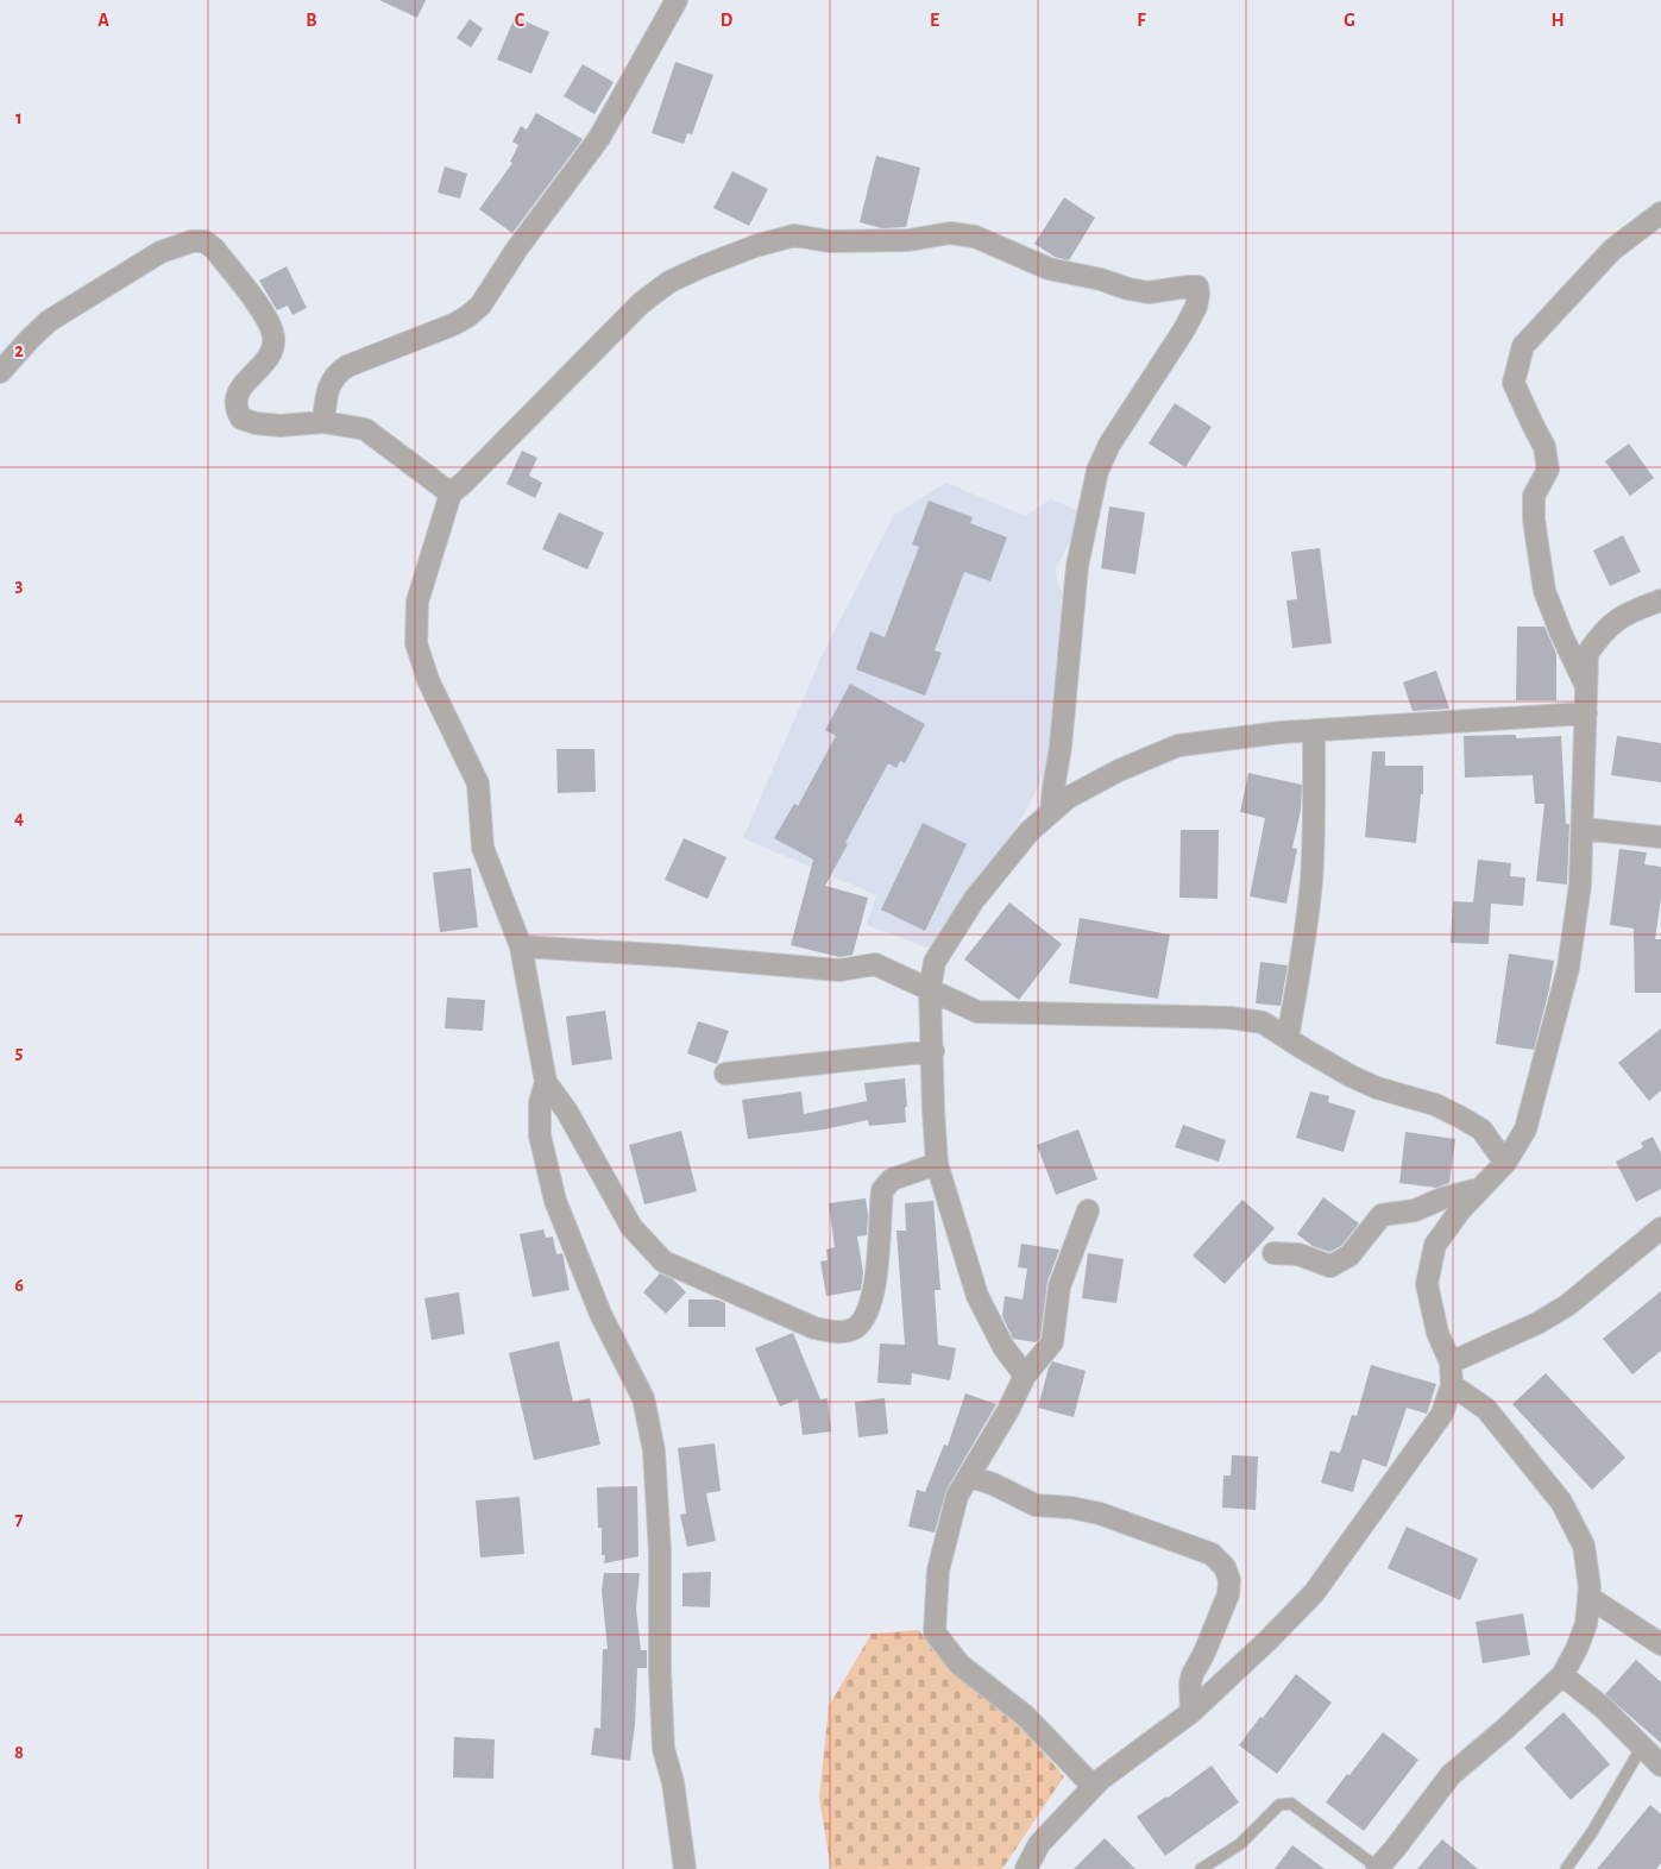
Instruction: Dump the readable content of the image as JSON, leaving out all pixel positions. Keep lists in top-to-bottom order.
{
  "grid": {
    "columns": [
      "A",
      "B",
      "C",
      "D",
      "E",
      "F",
      "G",
      "H"
    ],
    "rows": [
      "1",
      "2",
      "3",
      "4",
      "5",
      "6",
      "7",
      "8"
    ]
  }
}
